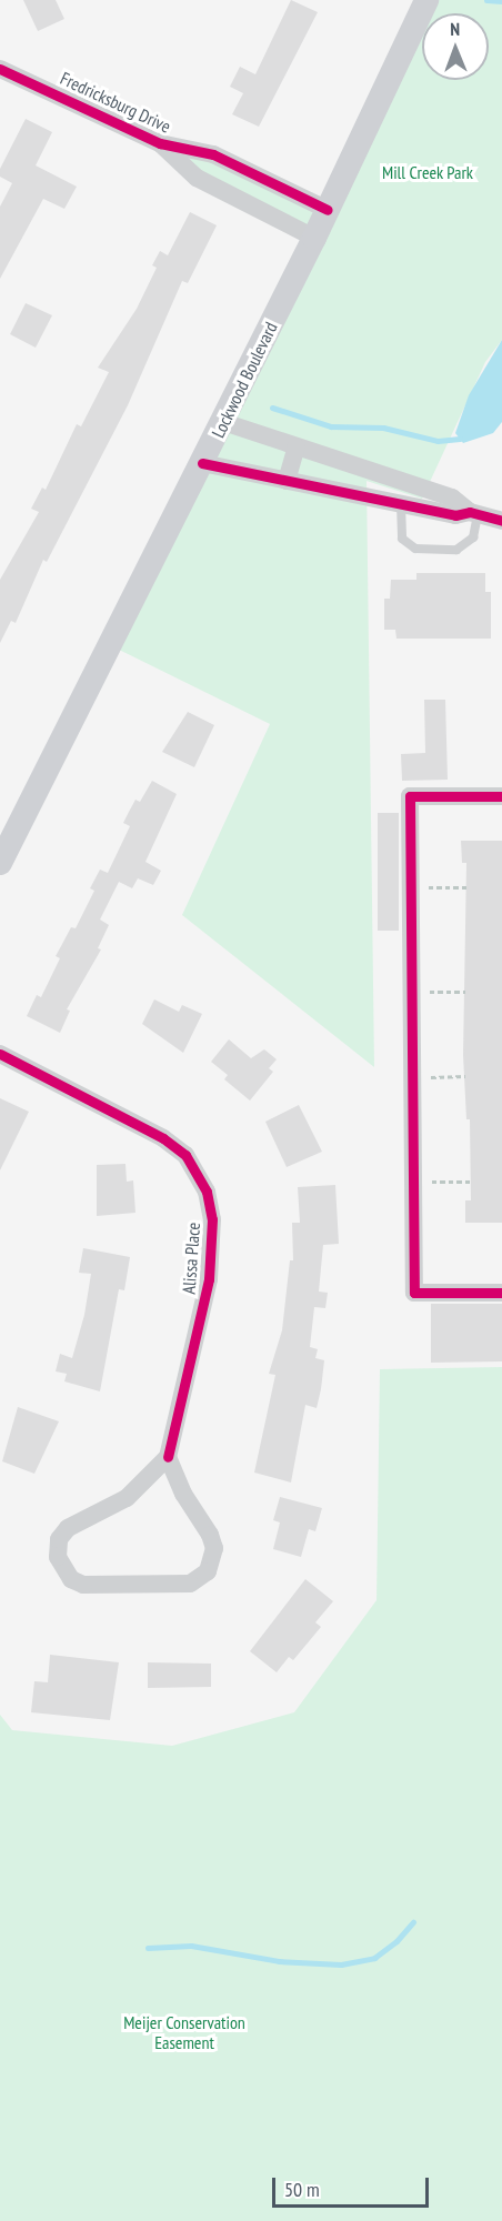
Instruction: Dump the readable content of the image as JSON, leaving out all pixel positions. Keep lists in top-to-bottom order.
{
  "streets": {
    "main road": ["Lockwood Boulevard"],
    "street": ["Fredricksburg Drive", "Alissa Place"]
  },
  "crossings": [
    ["Fredricksburg Drive", "Lockwood Boulevard"]
  ],
  "parks": ["Mill Creek Park", "Meijer Conservation Easement"],
  "scale_bar": "50 m",
  "north": "top"
}
